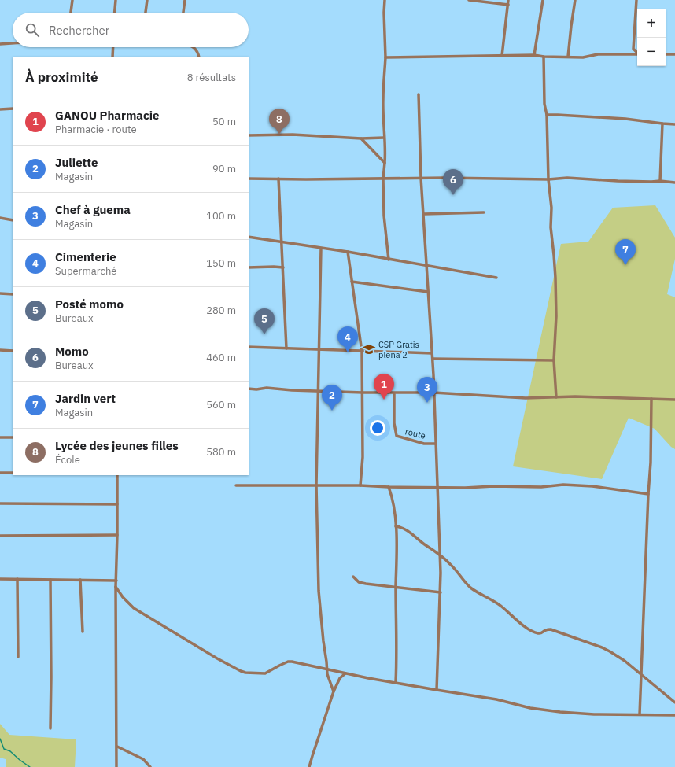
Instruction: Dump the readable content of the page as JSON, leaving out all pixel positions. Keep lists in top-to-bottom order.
{
  "streets": {
    "street": ["route"]
  },
  "places": {
    "school or university": ["CSP Gratis plena 2"]
  },
  "page": {
    "map_buttons": ["+", "−"],
    "search": "Rechercher",
    "heading": ["À proximité", "8 résultats"],
    "list": [
      {
        "mark": "1",
        "name": "GANOU Pharmacie",
        "note": "Pharmacie · route",
        "value": "50 m"
      },
      {
        "mark": "2",
        "name": "Juliette",
        "note": "Magasin",
        "value": "90 m"
      },
      {
        "mark": "3",
        "name": "Chef à guema",
        "note": "Magasin",
        "value": "100 m"
      },
      {
        "mark": "4",
        "name": "Cimenterie",
        "note": "Supermarché",
        "value": "150 m"
      },
      {
        "mark": "5",
        "name": "Posté momo",
        "note": "Bureaux",
        "value": "280 m"
      },
      {
        "mark": "6",
        "name": "Momo",
        "note": "Bureaux",
        "value": "460 m"
      },
      {
        "mark": "7",
        "name": "Jardin vert",
        "note": "Magasin",
        "value": "560 m"
      },
      {
        "mark": "8",
        "name": "Lycée des jeunes filles",
        "note": "École",
        "value": "580 m"
      }
    ],
    "pins": [
      "8",
      "6",
      "7",
      "5",
      "4",
      "1",
      "3",
      "2"
    ]
  }
}
